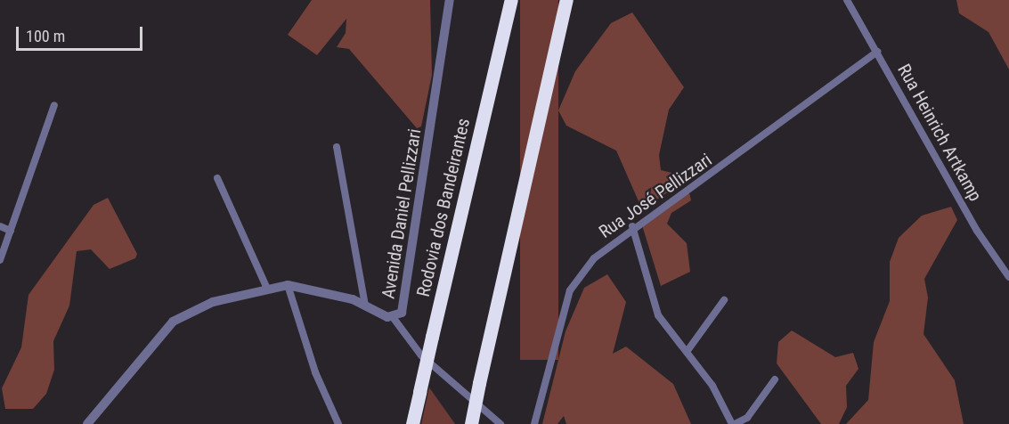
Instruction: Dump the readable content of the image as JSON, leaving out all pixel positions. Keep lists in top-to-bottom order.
{
  "streets": {
    "highway": ["Rodovia dos Bandeirantes"],
    "street": ["Rua Heinrich Artkamp", "Rua José Pellizzari", "Avenida Daniel Pellizzari"]
  },
  "crossings": [
    ["Rua Heinrich Artkamp", "Rua José Pellizzari"]
  ],
  "scale_bar": "100 m"
}
